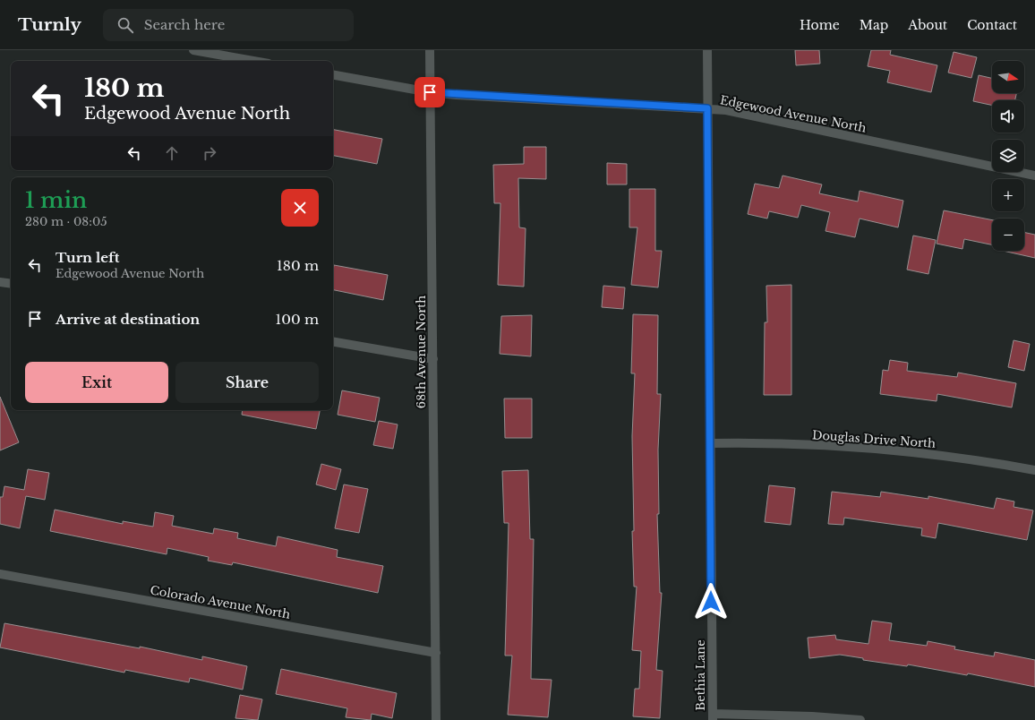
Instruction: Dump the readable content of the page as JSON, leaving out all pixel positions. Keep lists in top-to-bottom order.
{
  "streets": {
    "street": [
      "Edgewood Avenue North",
      "68th Avenue North",
      "Douglas Drive North",
      "Colorado Avenue North",
      "Bethia Lane"
    ]
  },
  "crossings": [
    ["Edgewood Avenue North", "68th Avenue North"],
    ["Edgewood Avenue North", "Bethia Lane"],
    ["68th Avenue North", "Colorado Avenue North"],
    ["Douglas Drive North", "Bethia Lane"]
  ],
  "north": "right",
  "page": {
    "header": "Turnly",
    "search": "Search here",
    "nav": [
      "Home",
      "Map",
      "About",
      "Contact"
    ],
    "map_buttons": ["+", "−"],
    "turn": ["180 m", "Edgewood Avenue North"],
    "heading": ["1 min", "280 m · 08:05"],
    "list": [
      {
        "name": "Turn left",
        "note": "Edgewood Avenue North",
        "value": "180 m"
      },
      {
        "name": "Arrive at destination",
        "value": "100 m"
      }
    ],
    "buttons": ["Exit", "Share"]
  }
}
